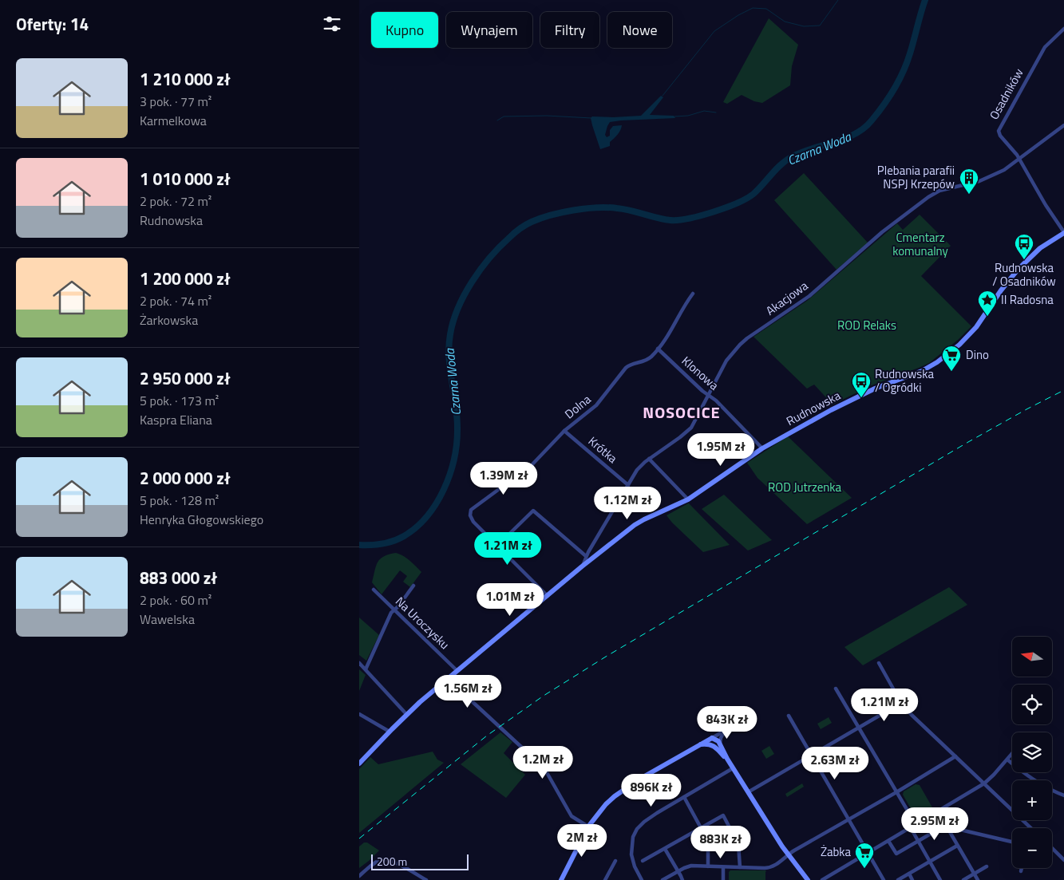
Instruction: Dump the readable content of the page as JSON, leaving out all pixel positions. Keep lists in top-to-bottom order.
{
  "streets": {
    "main road": ["Rudnowska"],
    "street": [
      "Osadników",
      "Akacjowa",
      "Klonowa",
      "Dolna",
      "Krótka",
      "Na Uroczysku"
    ]
  },
  "crossings": [
    ["Osadników", "Akacjowa"],
    ["Osadników", "Rudnowska"],
    ["Akacjowa", "Klonowa"],
    ["Akacjowa", "Rudnowska"],
    ["Akacjowa", "Krótka"],
    ["Klonowa", "Dolna"],
    ["Klonowa", "Rudnowska"],
    ["Dolna", "Krótka"],
    ["Rudnowska", "Na Uroczysku"]
  ],
  "districts": ["NOSOCICE"],
  "water": ["Czarna Woda"],
  "parks": ["Cmentarz komunalny", "ROD Relaks", "ROD Jutrzenka"],
  "places": {
    "building": ["Plebania parafii NSPJ Krzepów"],
    "bus stop": ["Rudnowska / Osadników", "Rudnowska / Ogródki"],
    "place": ["II Radosna"],
    "supermarket": ["Dino", "Żabka"]
  },
  "scale_bar": "200 m",
  "north": "left",
  "page": {
    "heading": "Oferty: 14",
    "chip": [
      "Kupno",
      "Wynajem",
      "Filtry",
      "Nowe"
    ],
    "list": [
      {
        "name": "1 210 000 zł",
        "note": "3 pok. · 77 m² · Karmelkowa"
      },
      {
        "name": "1 010 000 zł",
        "note": "2 pok. · 72 m² · Rudnowska"
      },
      {
        "name": "1 200 000 zł",
        "note": "2 pok. · 74 m² · Żarkowska"
      },
      {
        "name": "2 950 000 zł",
        "note": "5 pok. · 173 m² · Kaspra Eliana"
      },
      {
        "name": "2 000 000 zł",
        "note": "5 pok. · 128 m² · Henryka Głogowskiego"
      },
      {
        "name": "883 000 zł",
        "note": "2 pok. · 60 m² · Wawelska"
      }
    ],
    "price": [
      "1.95M zł",
      "1.39M zł",
      "1.12M zł",
      "1.21M zł",
      "1.01M zł",
      "1.56M zł",
      "1.21M zł",
      "843K zł",
      "1.2M zł",
      "2.63M zł",
      "896K zł",
      "2.95M zł",
      "2M zł",
      "883K zł"
    ],
    "map_buttons": ["+", "−"],
    "scale": "200 m"
  }
}
